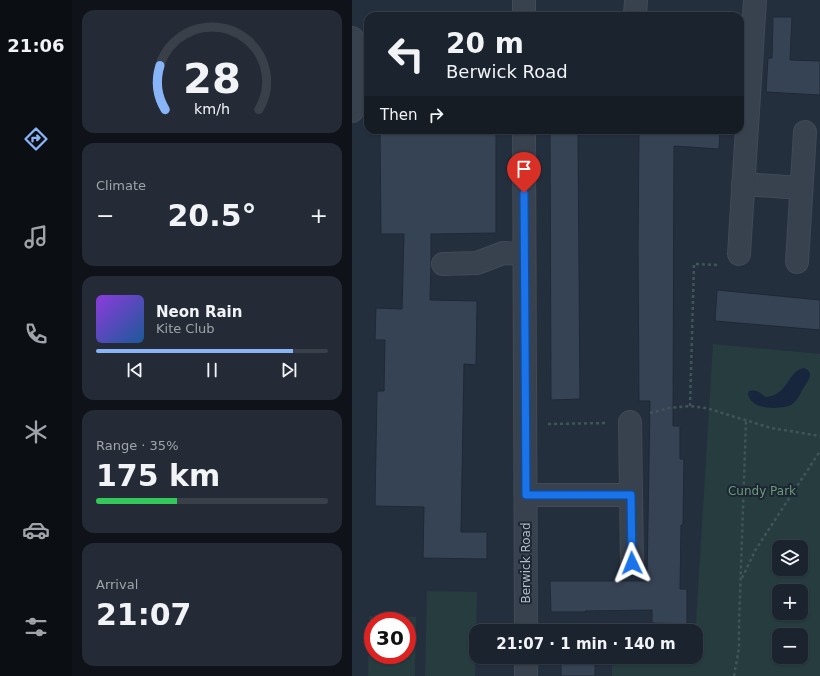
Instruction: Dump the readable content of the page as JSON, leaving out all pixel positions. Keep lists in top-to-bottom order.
{
  "streets": {
    "street": ["Berwick Road"]
  },
  "parks": ["Cundy Park"],
  "page": {
    "tabs": "21:06",
    "turn": ["20 m", "Berwick Road"],
    "then": "Then",
    "tile": [
      "Climate",
      ["Range · 35%", "175 km"],
      ["Arrival", "21:07"]
    ],
    "heat": ["−", "20.5°", "+"],
    "song": ["Neon Rain", "Kite Club"],
    "map_buttons": ["+", "−"],
    "limit": "30",
    "trip": "21:07 · 1 min · 140 m",
    "gauge": ["28", "km/h"]
  }
}
